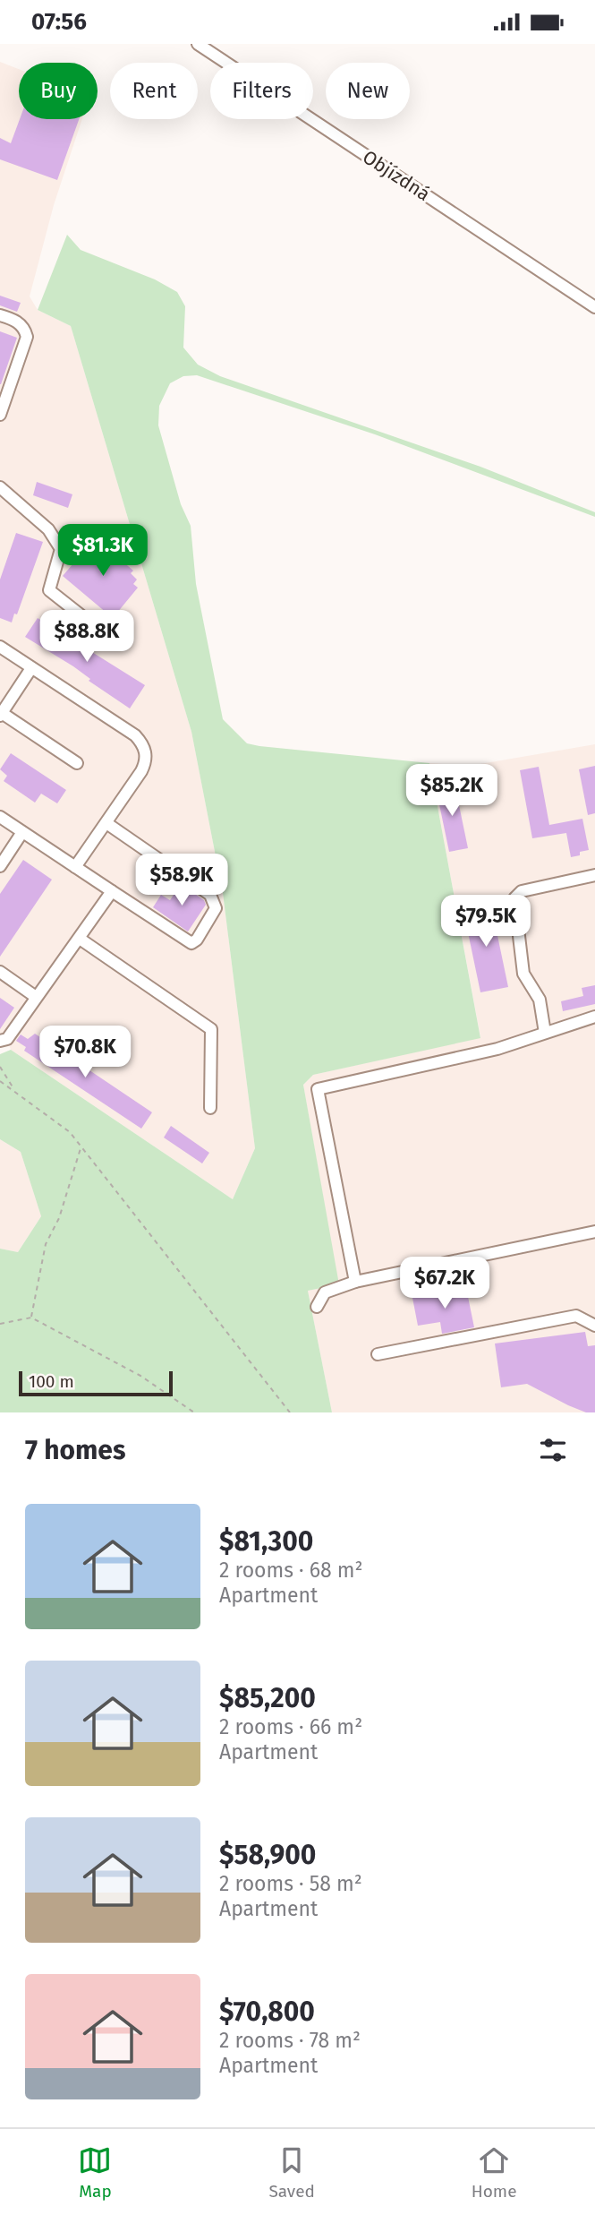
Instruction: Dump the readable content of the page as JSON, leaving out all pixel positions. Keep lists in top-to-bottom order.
{
  "streets": {
    "street": ["Objízdná"]
  },
  "scale_bar": "100 m",
  "page": {
    "status": "07:56",
    "chip": [
      "Buy",
      "Rent",
      "Filters",
      "New"
    ],
    "price": [
      "$81.3K",
      "$88.8K",
      "$85.2K",
      "$58.9K",
      "$79.5K",
      "$70.8K",
      "$67.2K"
    ],
    "scale": "100 m",
    "heading": "7 homes",
    "list": [
      {
        "name": "$81,300",
        "note": "2 rooms · 68 m² · Apartment"
      },
      {
        "name": "$85,200",
        "note": "2 rooms · 66 m² · Apartment"
      },
      {
        "name": "$58,900",
        "note": "2 rooms · 58 m² · Apartment"
      },
      {
        "name": "$70,800",
        "note": "2 rooms · 78 m² · Apartment"
      }
    ],
    "tabs": ["Map", "Saved", "Home"]
  }
}
